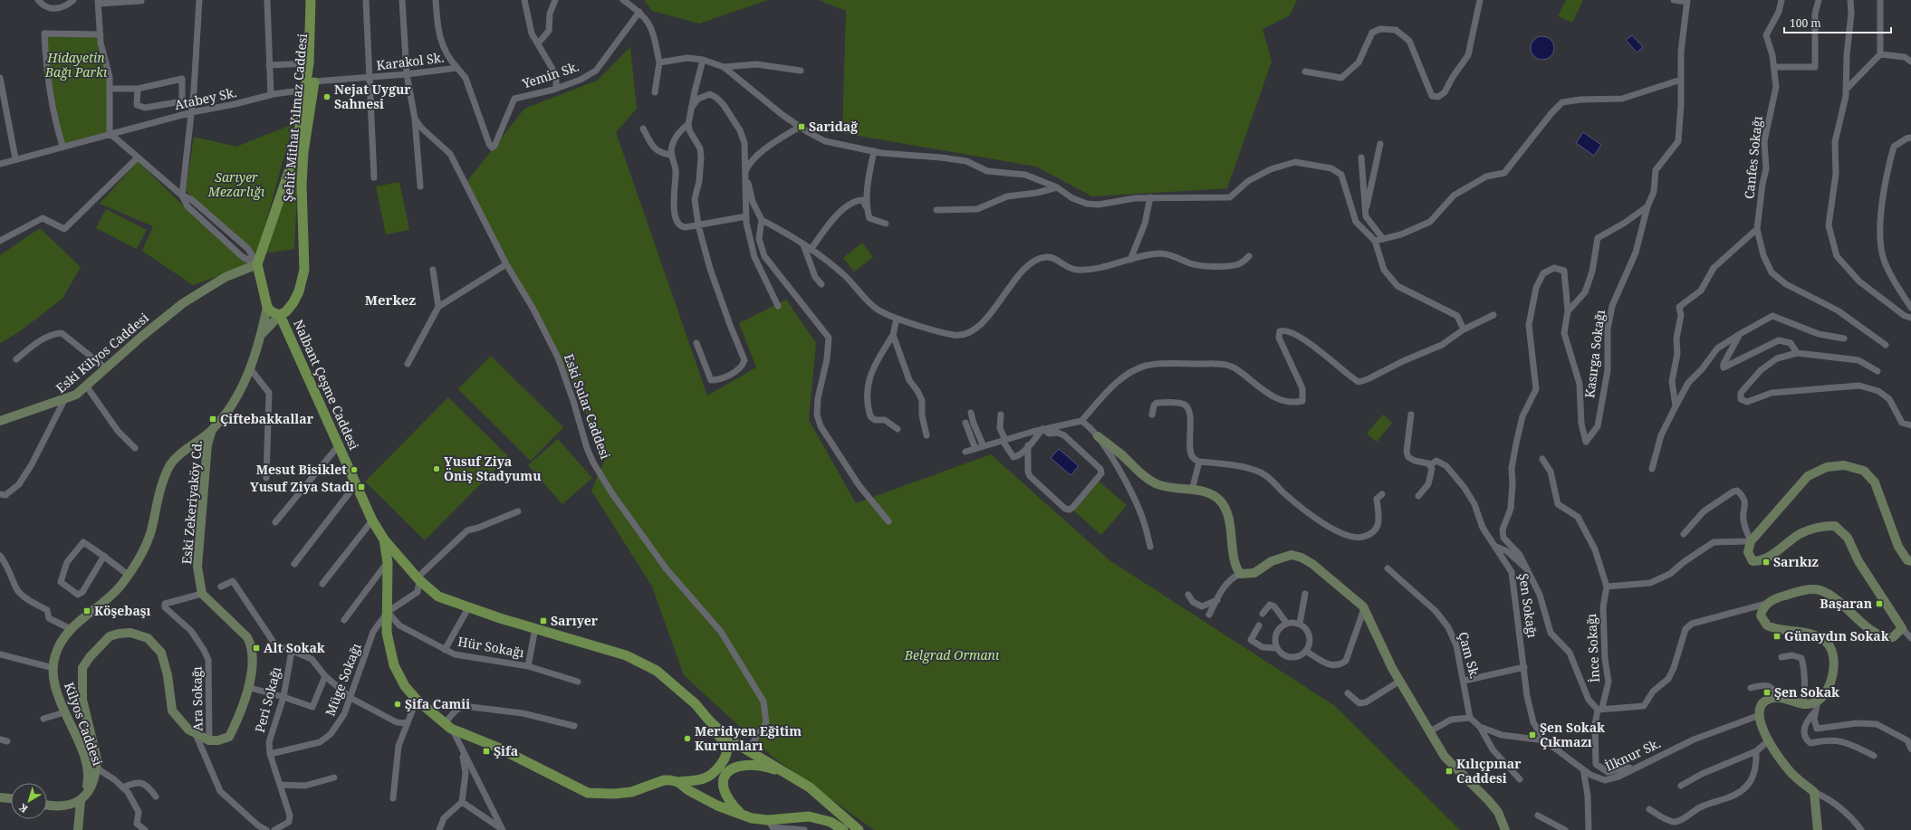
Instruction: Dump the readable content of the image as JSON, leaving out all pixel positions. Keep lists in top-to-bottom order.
{
  "streets": {
    "main road": ["Şehit Mithat Yılmaz Caddesi", "Nalbant Çeşme Caddesi"],
    "street": [
      "Karakol Sk.",
      "Yemin Sk.",
      "Atabey Sk.",
      "Canfes Sokağı",
      "Eski Kilyos Caddesi",
      "Kasırga Sokağı",
      "Eski Sular Caddesi",
      "Eski Zekeriyaköy Cd.",
      "Şen Sokağı",
      "Hür Sokağı",
      "İnce Sokağı",
      "Çam Sk.",
      "Müge Sokağı",
      "Ara Sokağı",
      "Peri Sokağı",
      "Kilyos Caddesi",
      "İlknur Sk."
    ]
  },
  "crossings": [
    ["Karakol Sk.", "Yemin Sk."],
    ["Karakol Sk.", "Şehit Mithat Yılmaz Caddesi"],
    ["Karakol Sk.", "Eski Sular Caddesi"],
    ["Atabey Sk.", "Şehit Mithat Yılmaz Caddesi"],
    ["Şehit Mithat Yılmaz Caddesi", "Eski Kilyos Caddesi"],
    ["Şehit Mithat Yılmaz Caddesi", "Nalbant Çeşme Caddesi"],
    ["Nalbant Çeşme Caddesi", "Hür Sokağı"],
    ["Nalbant Çeşme Caddesi", "Müge Sokağı"],
    ["Eski Zekeriyaköy Cd.", "Ara Sokağı"],
    ["Eski Zekeriyaköy Cd.", "Kilyos Caddesi"],
    ["Şen Sokağı", "İlknur Sk."],
    ["Hür Sokağı", "Müge Sokağı"],
    ["İnce Sokağı", "İlknur Sk."],
    ["Müge Sokağı", "Peri Sokağı"]
  ],
  "districts": ["Merkez"],
  "parks": ["Hidayetin Bağı Parkı", "Sarıyer Mezarlığı", "Belgrad Ormanı"],
  "places": {
    "other": [
      "Nejat Uygur Sahnesi",
      "Yusuf Ziya Öniş Stadyumu",
      "Mesut Bisiklet",
      "Şifa Camii",
      "Meridyen Eğitim Kurumları"
    ],
    "transit": [
      "Saridağ",
      "Çiftebakkallar",
      "Yusuf Ziya Stadı",
      "Sarıkız",
      "Başaran",
      "Köşebaşı",
      "Sarıyer",
      "Günaydın Sokak",
      "Alt Sokak",
      "Şen Sokak",
      "Şen Sokak Çıkmazı",
      "Şifa",
      "Kılıçpınar Caddesi"
    ]
  },
  "scale_bar": "100 m",
  "north": "bottom left"
}
